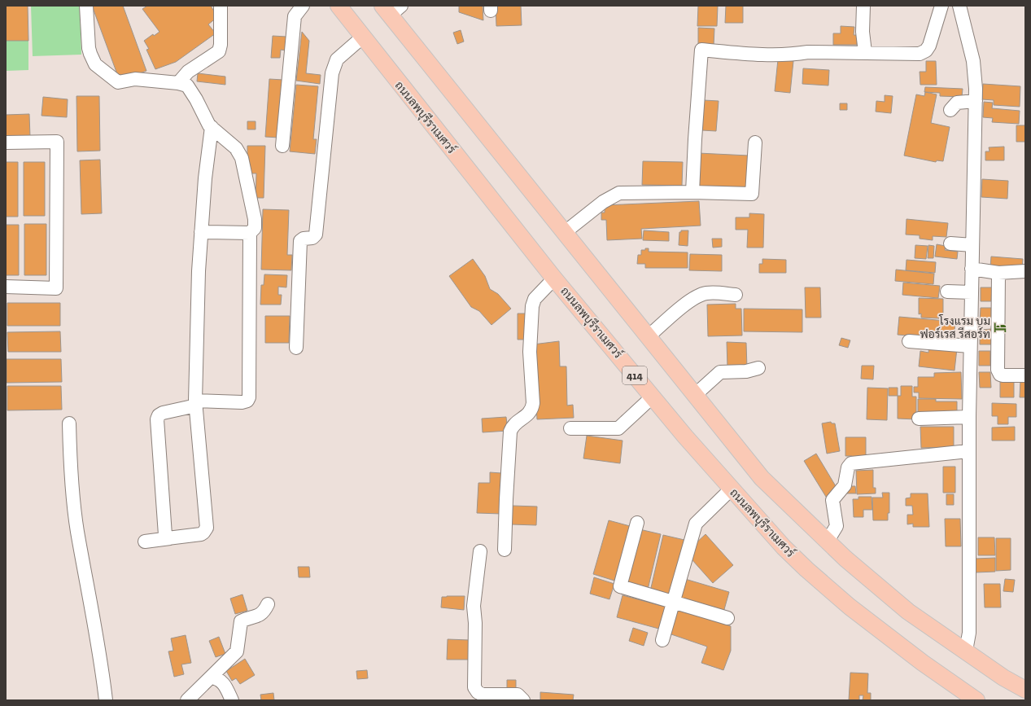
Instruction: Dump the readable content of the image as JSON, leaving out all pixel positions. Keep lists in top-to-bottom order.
{
  "streets": {
    "main road": ["ถนนลพบุรีราเมศวร์", "414"]
  },
  "places": {
    "hotel": ["โรงแรม บูม ฟอร์เรส รีสอร์ท"]
  }
}
